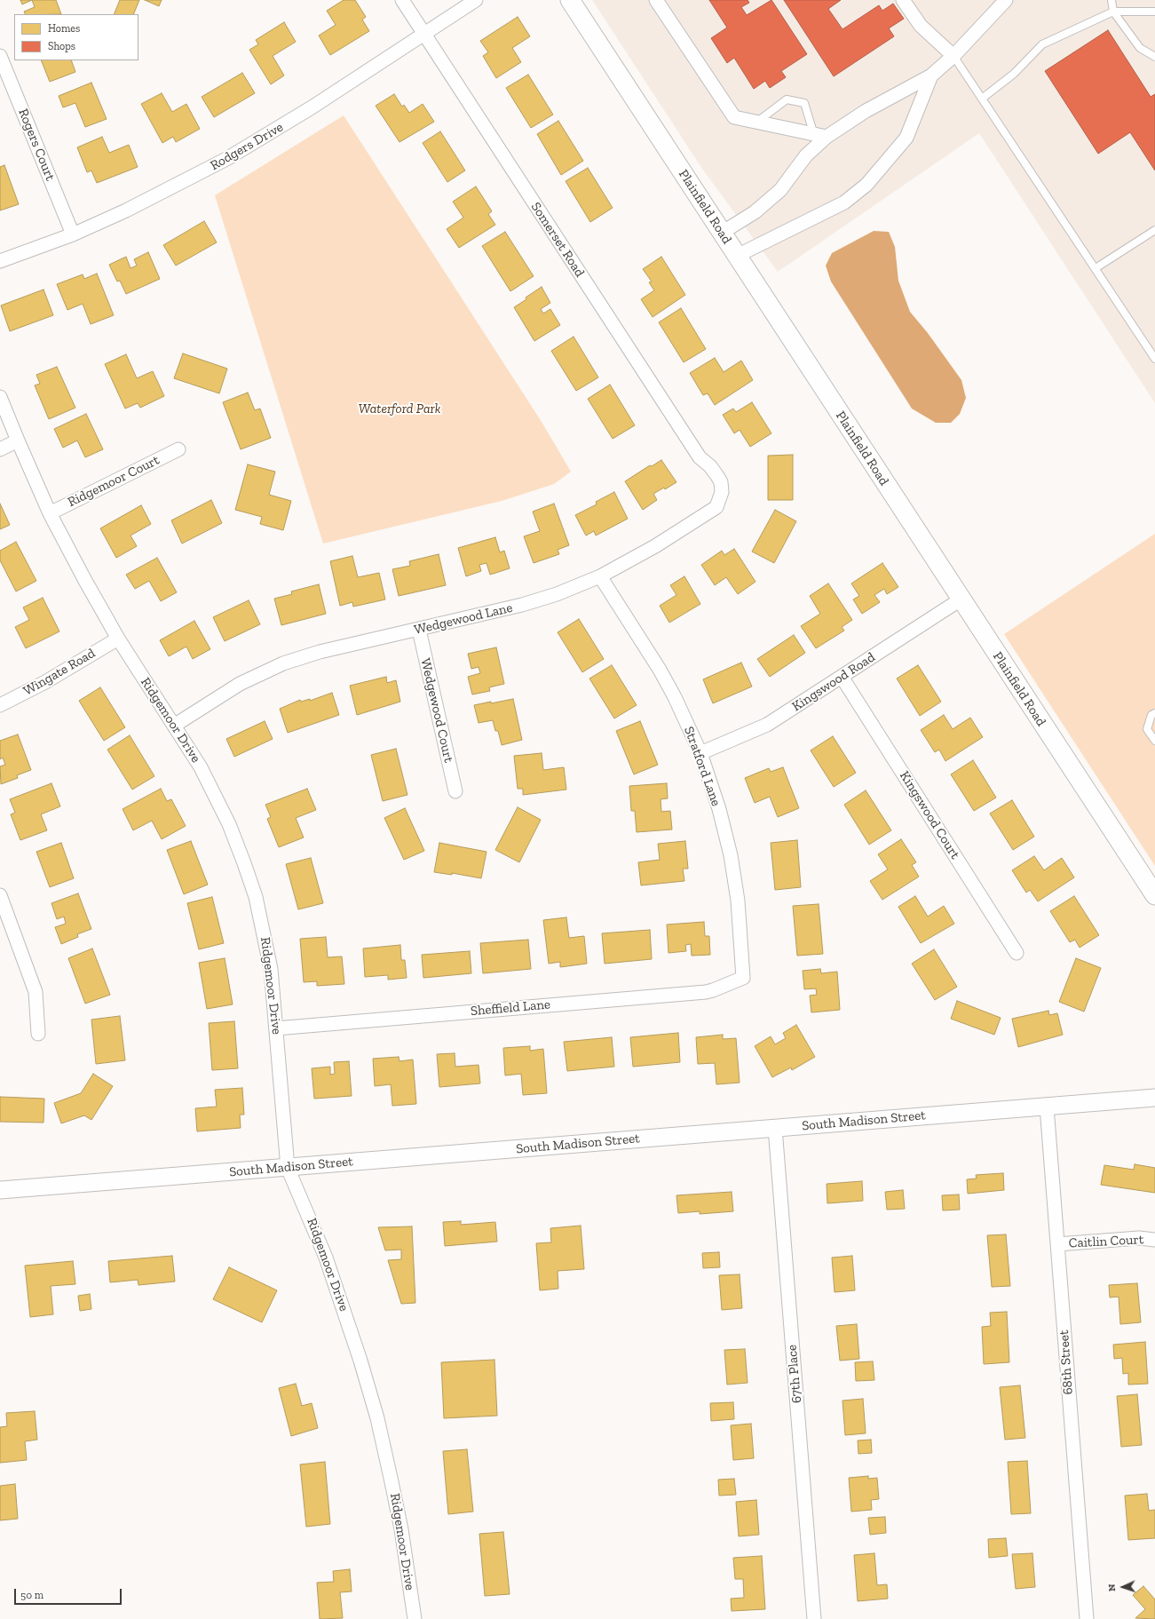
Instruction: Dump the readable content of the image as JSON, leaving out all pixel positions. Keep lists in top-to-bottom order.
{
  "streets": {
    "main road": ["Plainfield Road"],
    "street": [
      "Rogers Court",
      "Rodgers Drive",
      "Somerset Road",
      "Ridgemoor Court",
      "Wedgewood Lane",
      "Wingate Road",
      "Kingswood Road",
      "Wedgewood Court",
      "Ridgemoor Drive",
      "Stratford Lane",
      "Kingswood Court",
      "Sheffield Lane",
      "South Madison Street",
      "Caitlin Court",
      "68th Street",
      "67th Place"
    ]
  },
  "crossings": [
    ["Rogers Court", "Rodgers Drive"],
    ["Rodgers Drive", "Somerset Road"],
    ["Plainfield Road", "Kingswood Road"],
    ["Somerset Road", "Wedgewood Lane"],
    ["Ridgemoor Court", "Ridgemoor Drive"],
    ["Wedgewood Lane", "Wedgewood Court"],
    ["Wedgewood Lane", "Ridgemoor Drive"],
    ["Wedgewood Lane", "Stratford Lane"],
    ["Wingate Road", "Ridgemoor Drive"],
    ["Kingswood Road", "Stratford Lane"],
    ["Kingswood Road", "Kingswood Court"],
    ["Ridgemoor Drive", "Sheffield Lane"],
    ["Ridgemoor Drive", "South Madison Street"],
    ["Stratford Lane", "Sheffield Lane"],
    ["South Madison Street", "68th Street"],
    ["South Madison Street", "67th Place"],
    ["Caitlin Court", "68th Street"]
  ],
  "parks": ["Waterford Park"],
  "legend": ["Homes", "Shops"],
  "scale_bar": "50 m",
  "north": "left"
}
